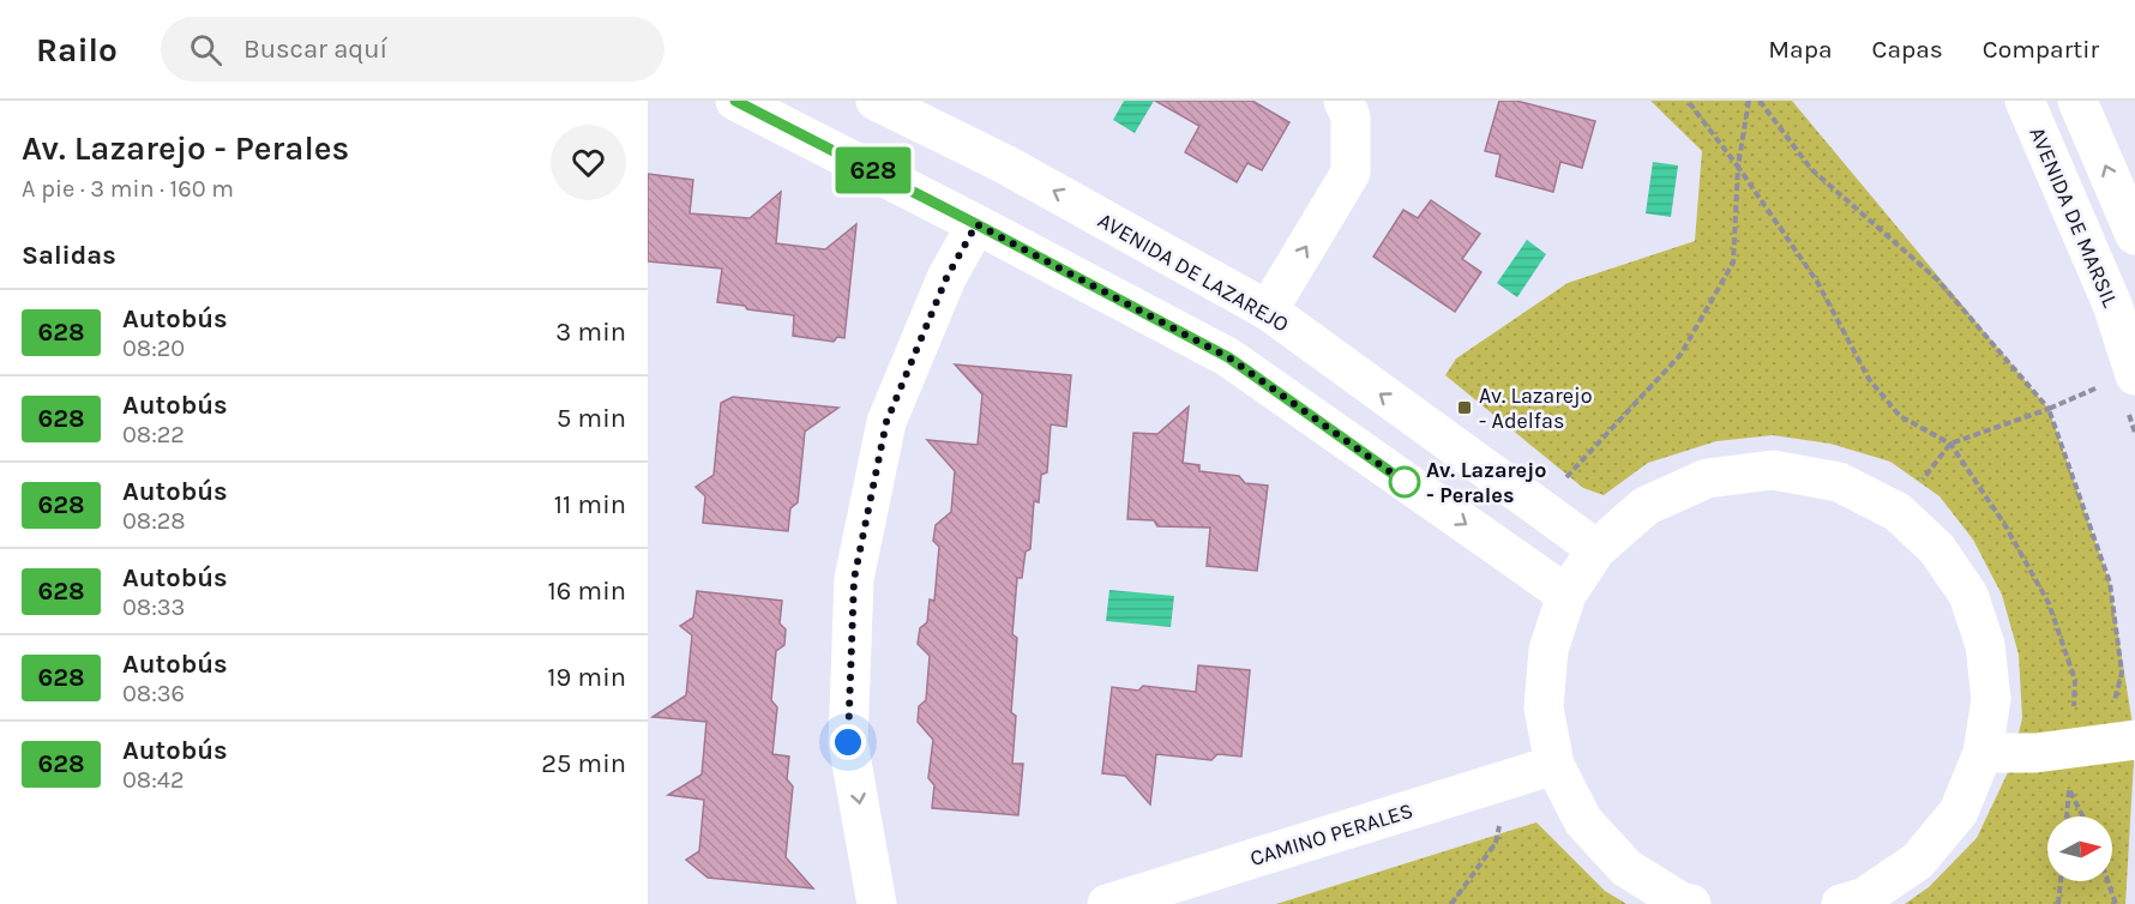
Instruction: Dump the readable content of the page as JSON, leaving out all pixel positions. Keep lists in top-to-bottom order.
{
  "streets": {
    "street": ["AVENIDA DE MARSIL", "AVENIDA DE LAZAREJO", "CAMINO PERALES"]
  },
  "places": {
    "transit": ["Av. Lazarejo - Adelfas"],
    "other": ["Av. Lazarejo - Perales"]
  },
  "lines": ["bus line 628"],
  "north": "right",
  "page": {
    "header": "Railo",
    "search": "Buscar aquí",
    "nav": ["Mapa", "Capas", "Compartir"],
    "heading": [
      ["Av. Lazarejo - Perales", "A pie · 3 min · 160 m"],
      "Salidas"
    ],
    "on_map": "628",
    "list": [
      {
        "mark": "628",
        "name": "Autobús",
        "note": "08:20",
        "value": "3 min"
      },
      {
        "mark": "628",
        "name": "Autobús",
        "note": "08:22",
        "value": "5 min"
      },
      {
        "mark": "628",
        "name": "Autobús",
        "note": "08:28",
        "value": "11 min"
      },
      {
        "mark": "628",
        "name": "Autobús",
        "note": "08:33",
        "value": "16 min"
      },
      {
        "mark": "628",
        "name": "Autobús",
        "note": "08:36",
        "value": "19 min"
      },
      {
        "mark": "628",
        "name": "Autobús",
        "note": "08:42",
        "value": "25 min"
      }
    ]
  }
}
